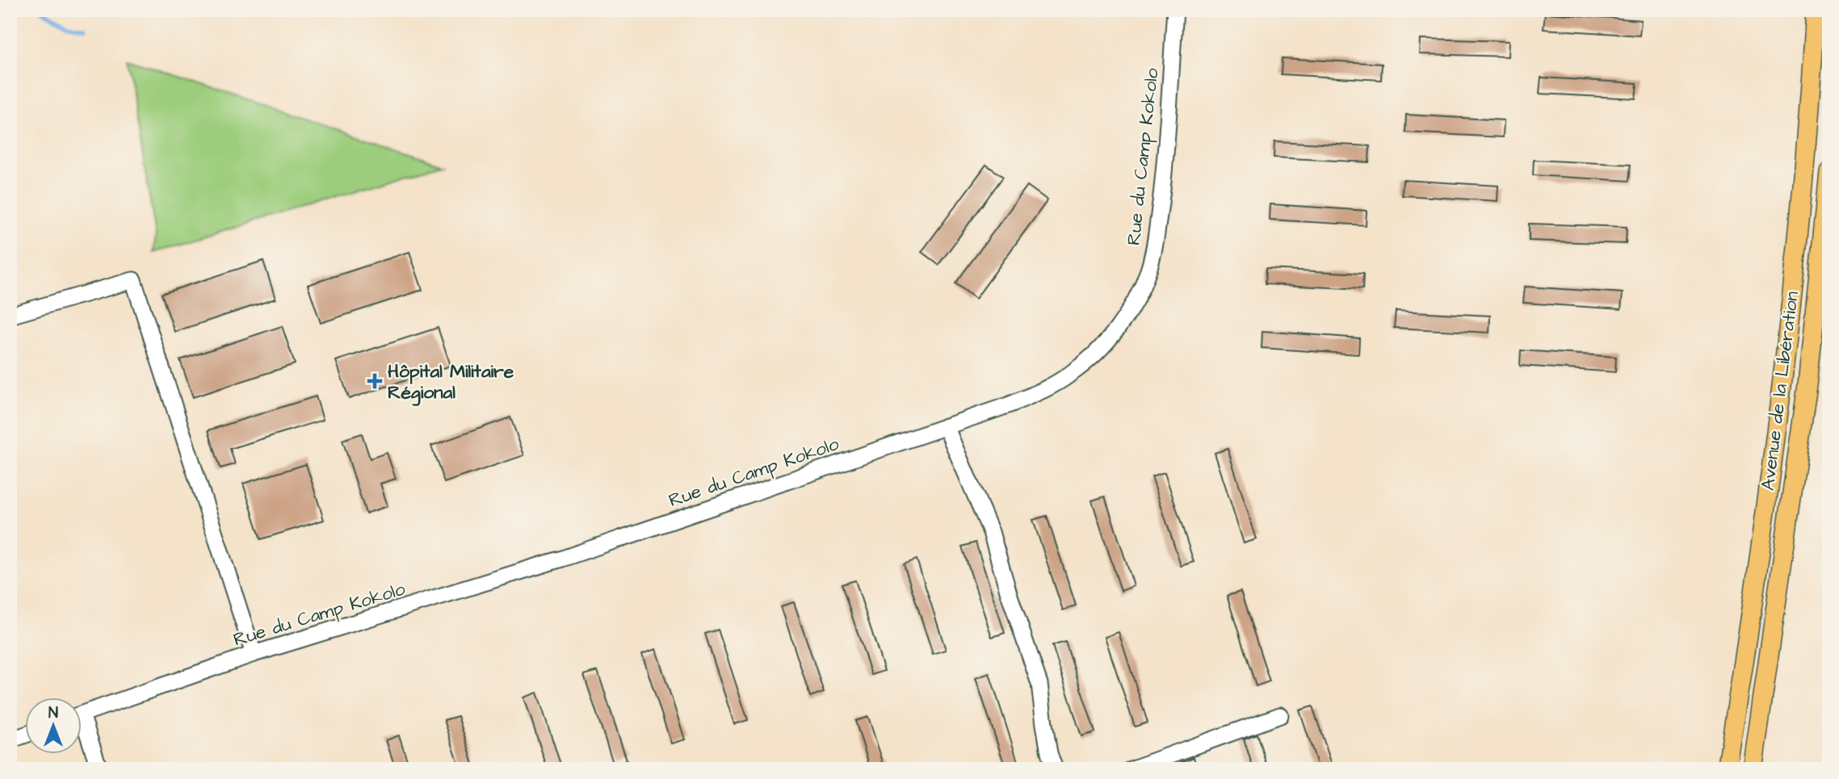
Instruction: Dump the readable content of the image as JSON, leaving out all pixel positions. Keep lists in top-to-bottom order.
{
  "streets": {
    "main road": ["Avenue de la Libération"],
    "street": ["Rue du Camp Kokolo"]
  },
  "places": {
    "health": ["Hôpital Militaire Régional"]
  },
  "north": "top"
}
